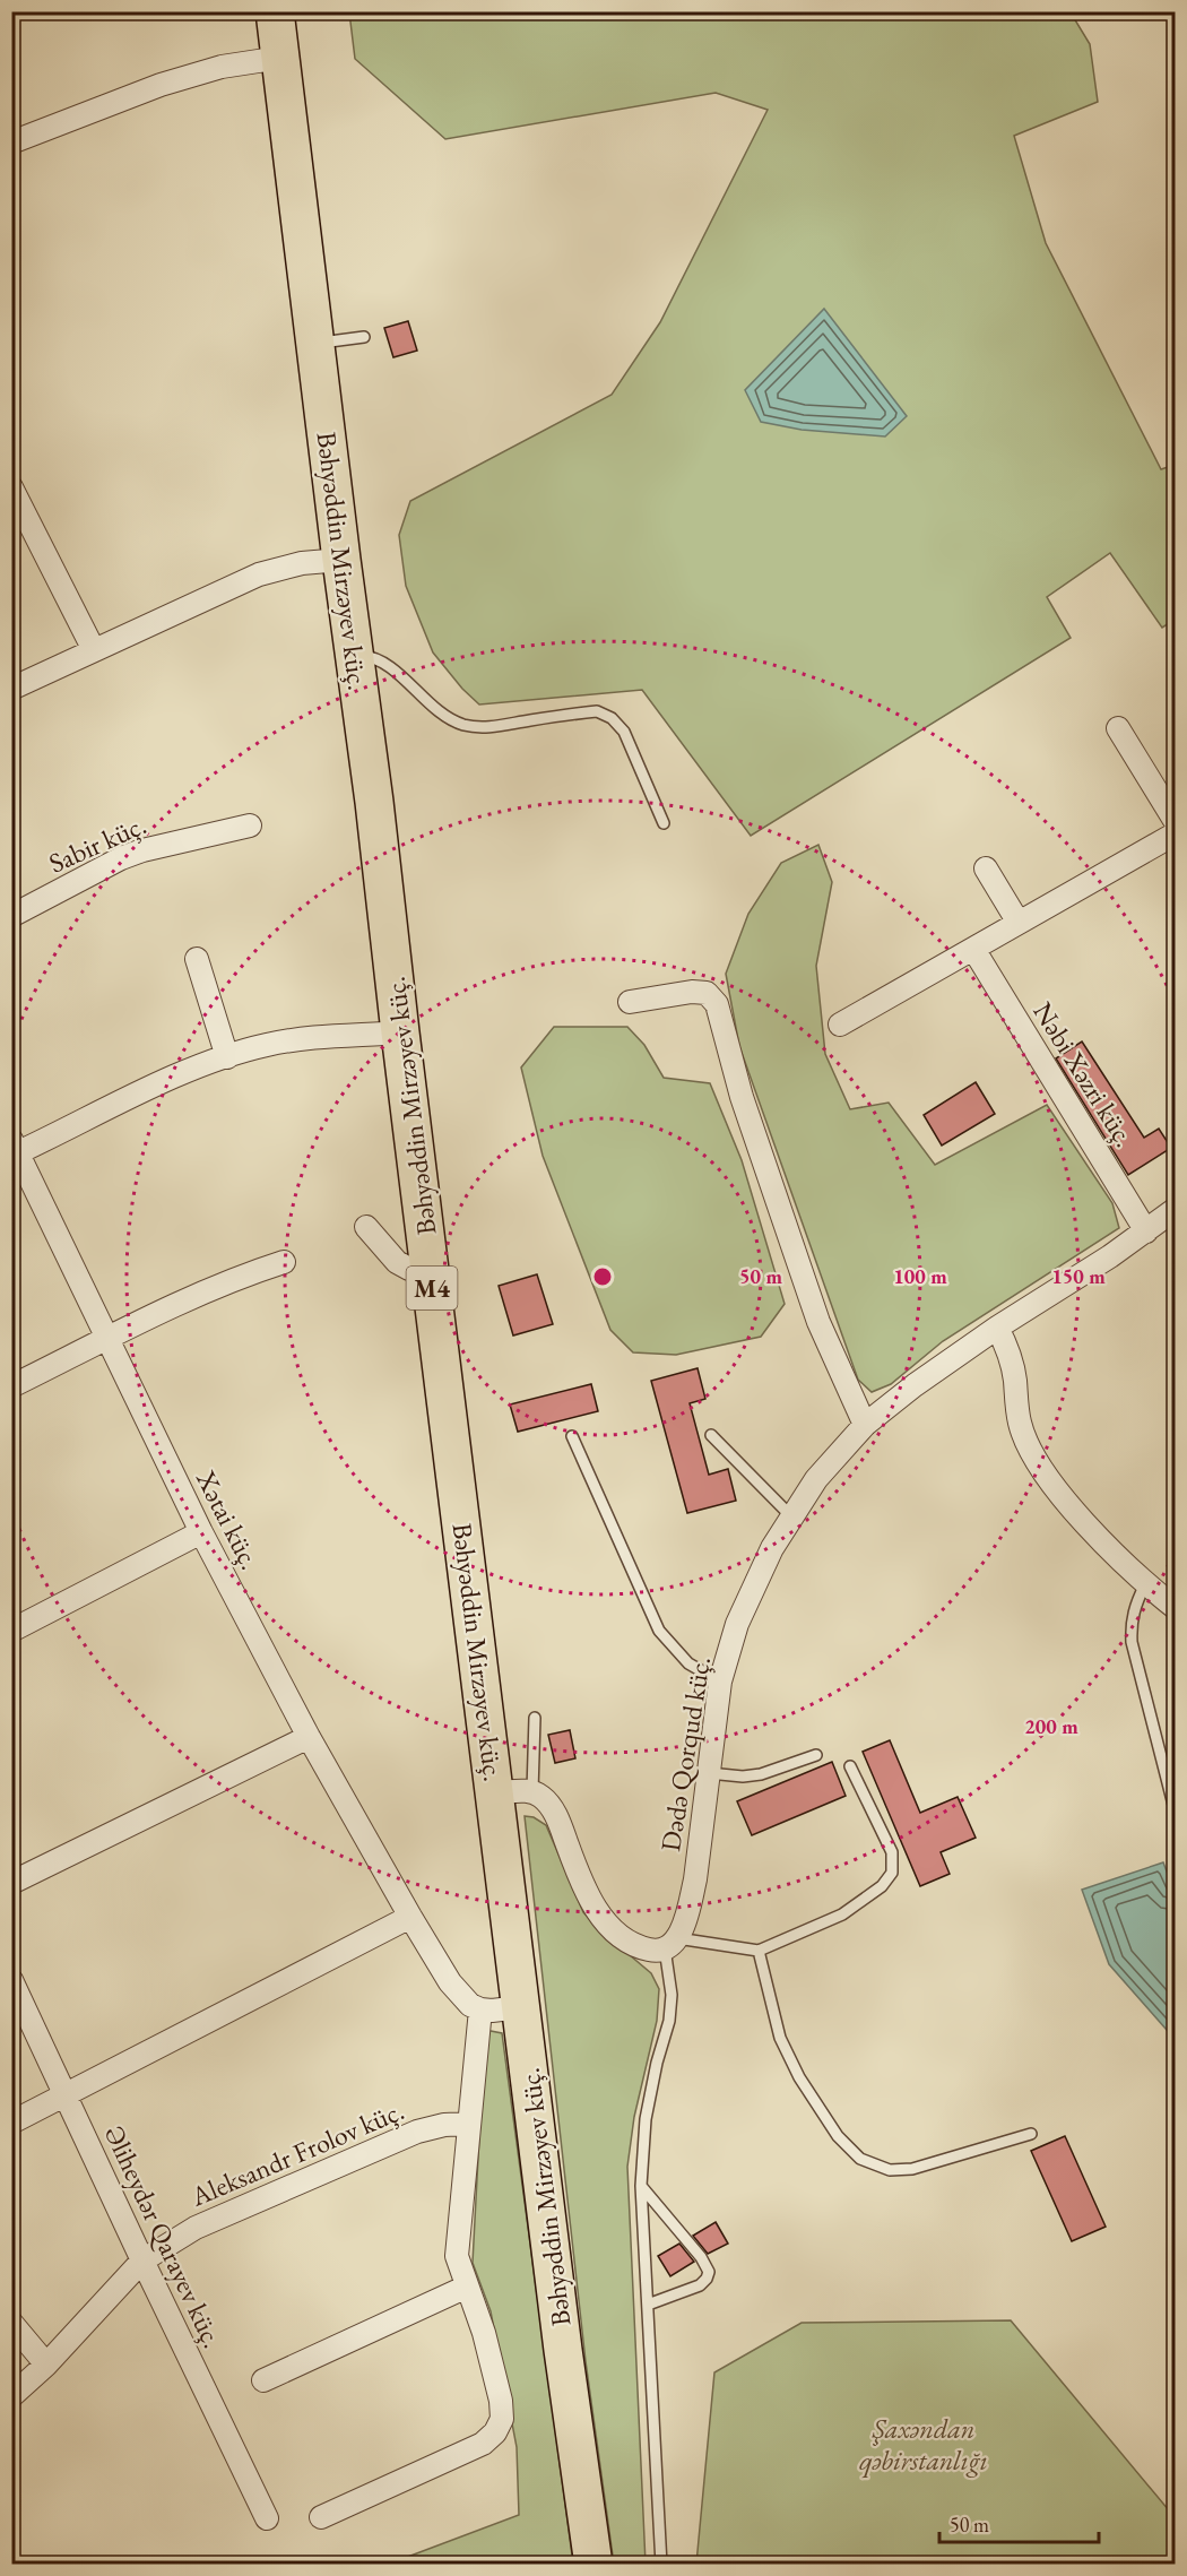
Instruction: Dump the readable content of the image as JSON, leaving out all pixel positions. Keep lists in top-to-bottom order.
{
  "streets": {
    "highway": ["Bəhyəddin Mirzəyev küç.", "M4"],
    "street": [
      "Sabir küç.",
      "Nəbi Xəzri küç.",
      "Xətai küç.",
      "Dədə Qorqud küç.",
      "Aleksandr Frolov küç.",
      "Əliheydər Qarayev küç."
    ]
  },
  "crossings": [
    ["Nəbi Xəzri küç.", "Dədə Qorqud küç."],
    ["Aleksandr Frolov küç.", "Əliheydər Qarayev küç."]
  ],
  "parks": ["Şaxəndan qəbirstanlığı"],
  "scale_bar": "50 m",
  "rings": [
    "50 m",
    "100 m",
    "150 m",
    "200 m"
  ]
}
